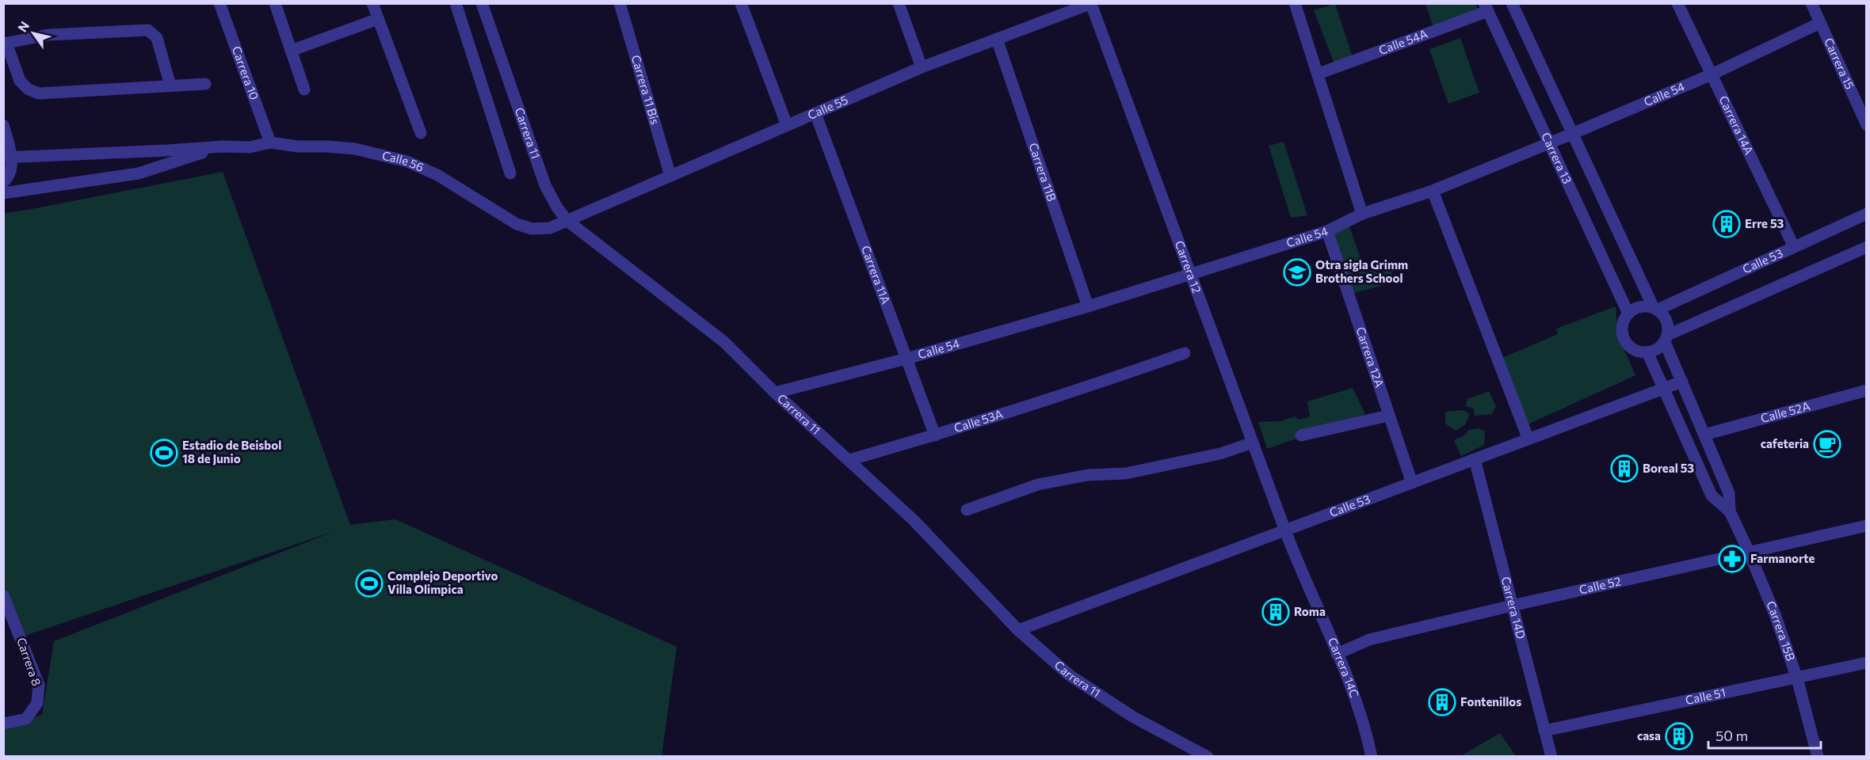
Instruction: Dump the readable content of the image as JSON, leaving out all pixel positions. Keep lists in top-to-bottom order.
{
  "streets": {
    "street": [
      "Calle 54A",
      "Carrera 15",
      "Carrera 10",
      "Carrera 11 Bis",
      "Calle 54",
      "Calle 55",
      "Carrera 14A",
      "Carrera 11",
      "Carrera 13",
      "Calle 56",
      "Carrera 11B",
      "Calle 53",
      "Carrera 12",
      "Carrera 11A",
      "Carrera 12A",
      "Calle 52A",
      "Calle 53A",
      "Calle 52",
      "Carrera 14D",
      "Carrera 15B",
      "Carrera 8",
      "Carrera 14C",
      "Calle 51"
    ]
  },
  "crossings": [
    ["Calle 54A", "Carrera 13"],
    ["Carrera 15", "Calle 54"],
    ["Carrera 10", "Calle 56"],
    ["Carrera 11 Bis", "Calle 55"],
    ["Calle 54", "Carrera 14A"],
    ["Calle 54", "Carrera 11"],
    ["Calle 54", "Carrera 13"],
    ["Calle 54", "Carrera 11B"],
    ["Calle 54", "Carrera 12"],
    ["Calle 54", "Carrera 11A"],
    ["Calle 54", "Carrera 12A"],
    ["Calle 55", "Carrera 11"],
    ["Calle 55", "Calle 56"],
    ["Calle 55", "Carrera 11B"],
    ["Calle 55", "Carrera 12"],
    ["Calle 55", "Carrera 11A"],
    ["Carrera 14A", "Calle 53"],
    ["Carrera 11", "Calle 56"],
    ["Carrera 11", "Calle 53"],
    ["Carrera 11", "Calle 53A"],
    ["Carrera 13", "Calle 53"],
    ["Carrera 13", "Carrera 15B"],
    ["Calle 53", "Carrera 12"],
    ["Calle 53", "Carrera 12A"],
    ["Calle 53", "Carrera 14D"],
    ["Calle 53", "Carrera 15B"],
    ["Calle 53", "Carrera 14C"],
    ["Carrera 12", "Carrera 14C"],
    ["Carrera 11A", "Calle 53A"],
    ["Calle 52A", "Carrera 15B"],
    ["Calle 52", "Carrera 14D"],
    ["Calle 52", "Carrera 15B"],
    ["Calle 52", "Carrera 14C"],
    ["Carrera 14D", "Calle 51"],
    ["Carrera 15B", "Calle 51"]
  ],
  "places": {
    "building": [
      "Erre 53",
      "Boreal 53",
      "Roma",
      "Fontenillos",
      "casa"
    ],
    "school or university": ["Otra sigla Grimm Brothers School"],
    "cafe": ["cafeteria"],
    "sports": ["Estadio de Beisbol 18 de Junio", "Complejo Deportivo Villa Olimpica"],
    "pharmacy": ["Farmanorte"]
  },
  "scale_bar": "50 m",
  "north": "top left"
}
